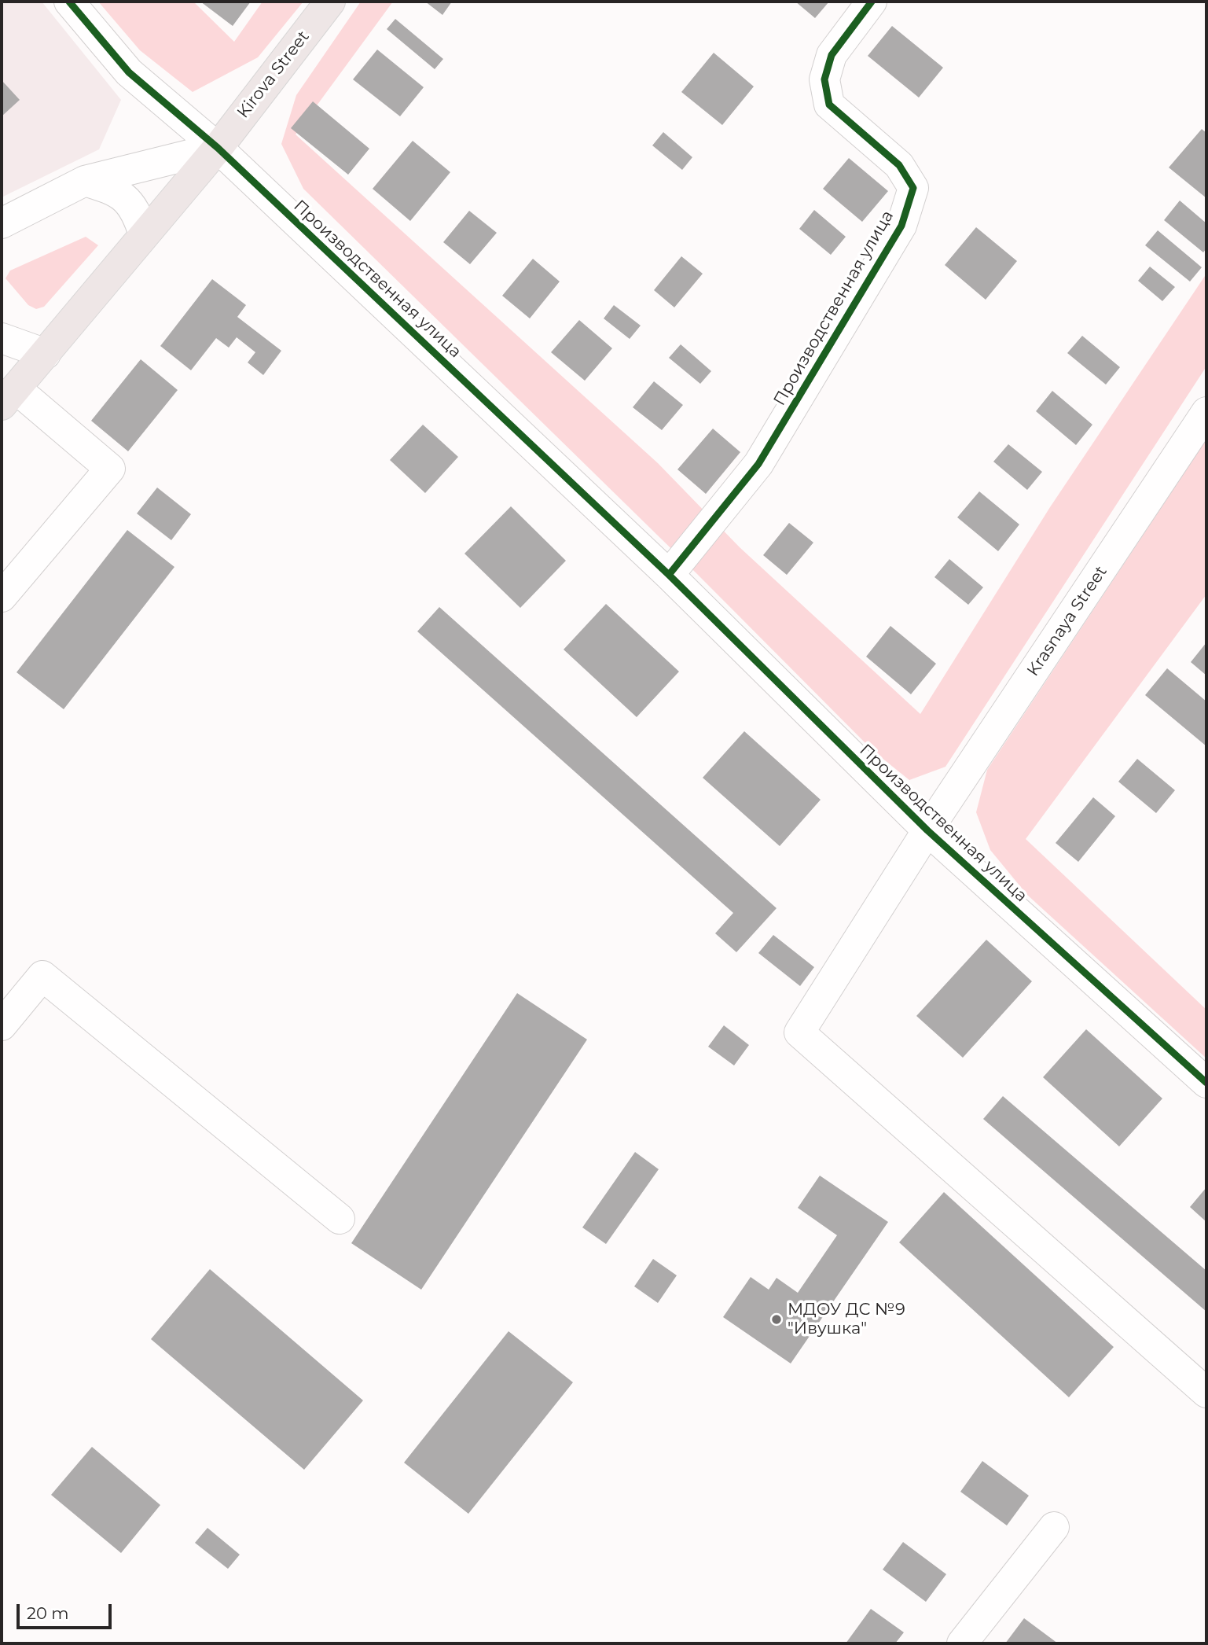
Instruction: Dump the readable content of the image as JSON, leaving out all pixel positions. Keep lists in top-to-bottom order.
{
  "streets": {
    "main road": ["Kirova Street"],
    "street": ["Производственная улица", "Krasnaya Street"]
  },
  "crossings": [
    ["Kirova Street", "Производственная улица"],
    ["Производственная улица", "Krasnaya Street"]
  ],
  "places": ["МДОУ ДС №9 \"Ивушка\""],
  "scale_bar": "20 m"
}
